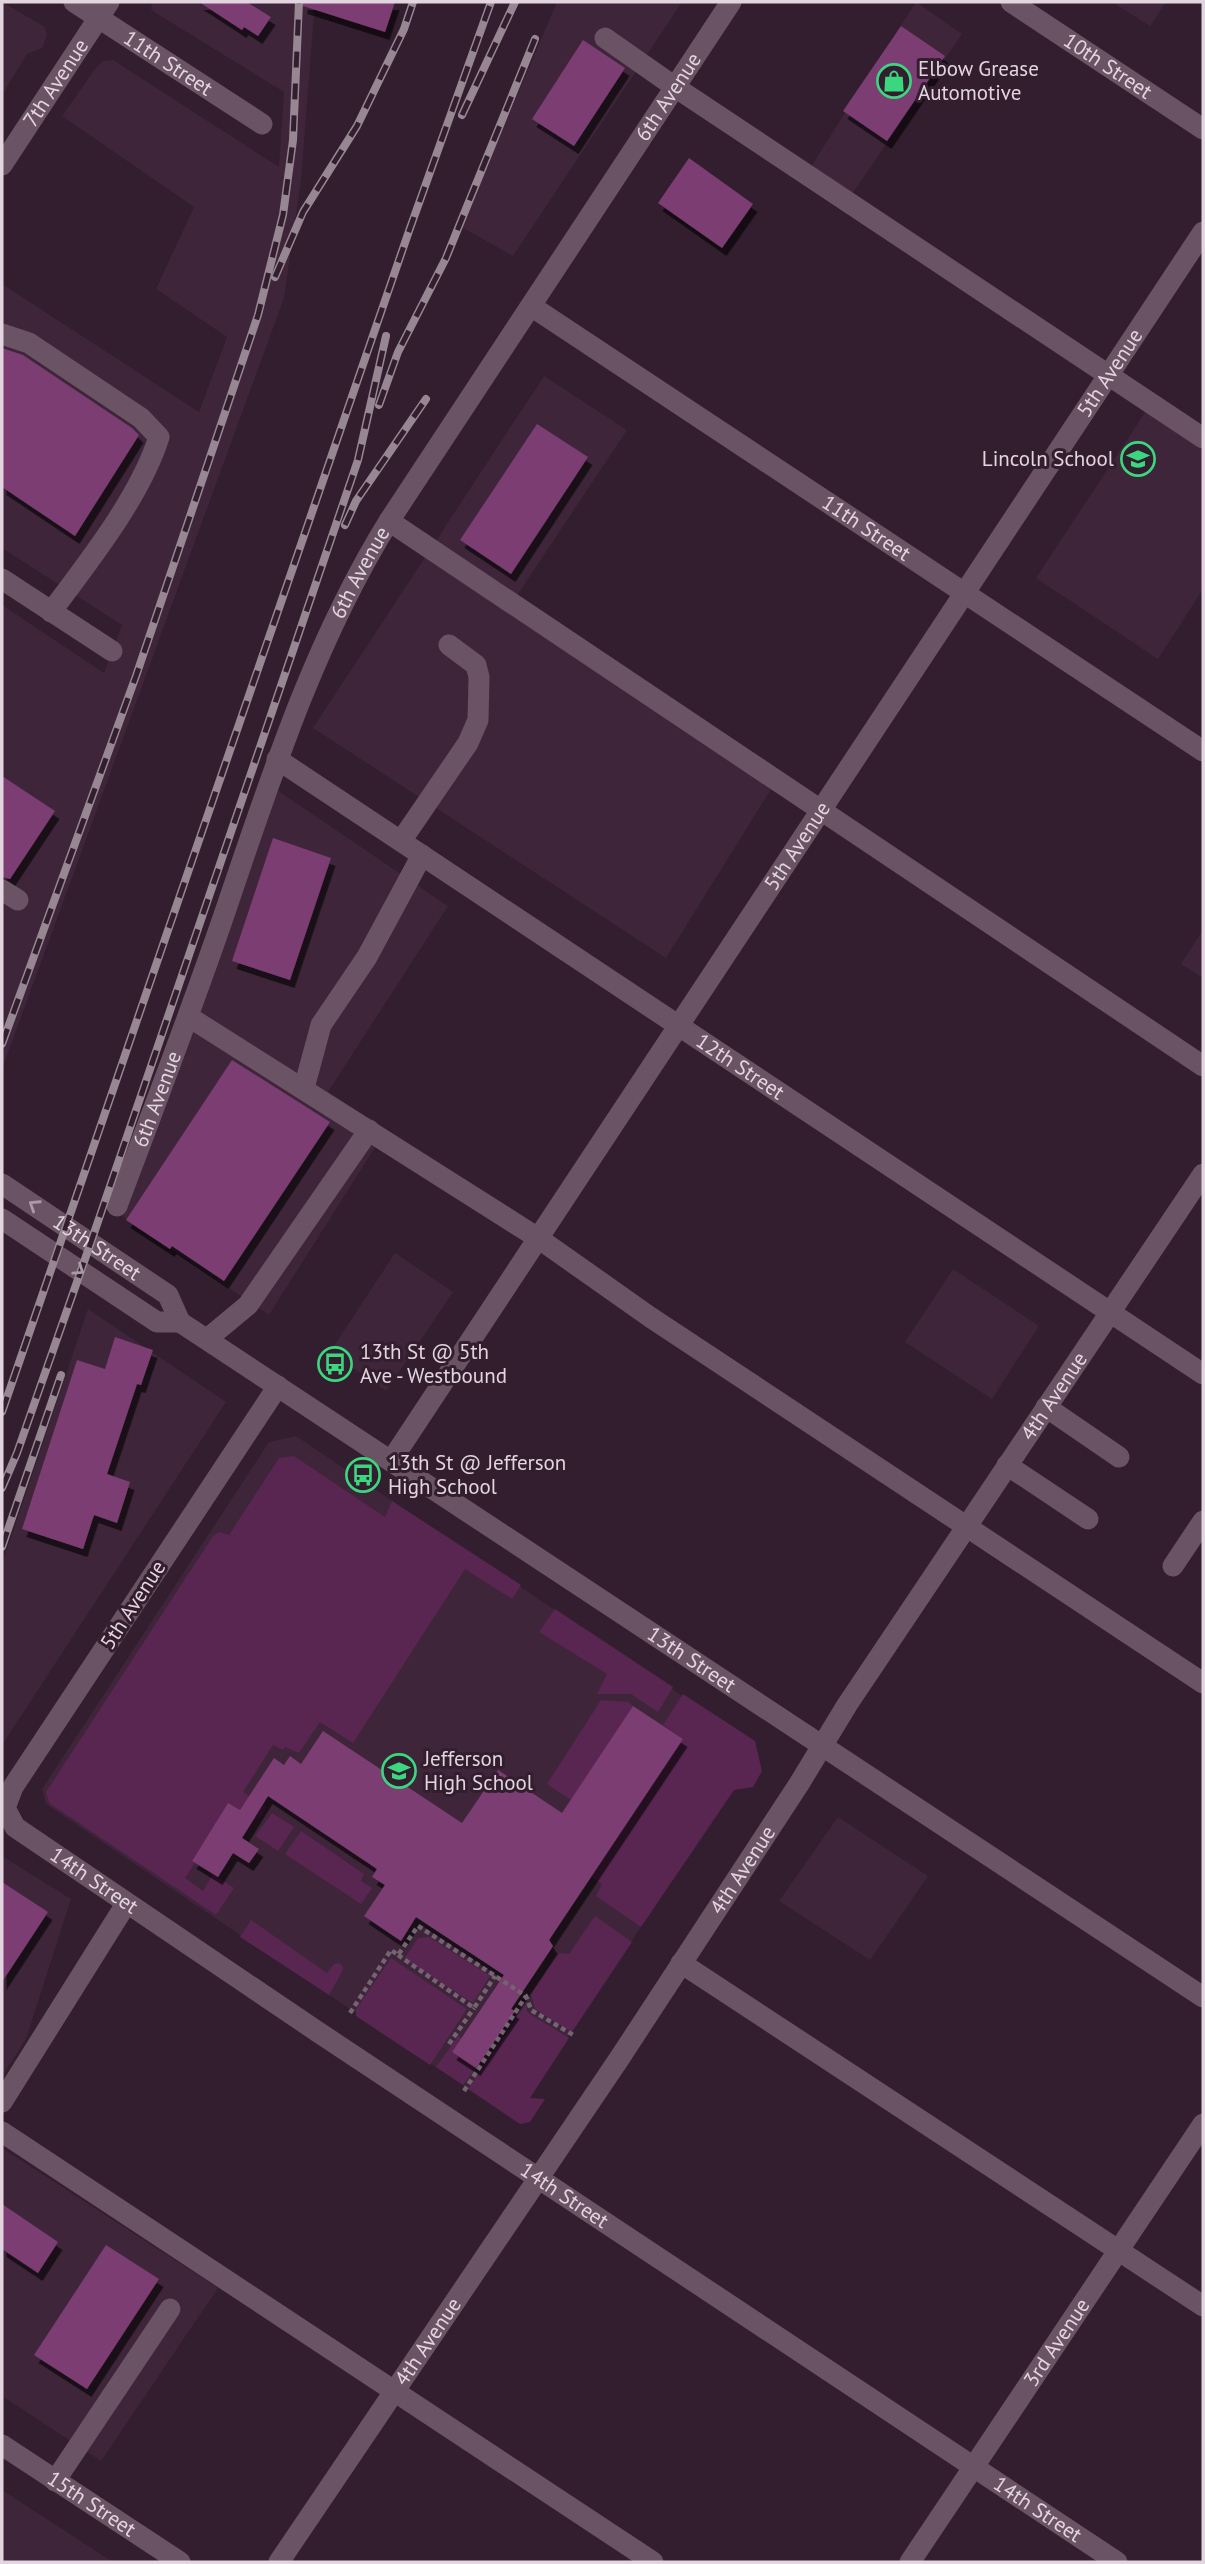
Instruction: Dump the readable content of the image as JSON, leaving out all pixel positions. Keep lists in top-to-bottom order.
{
  "streets": {
    "street": [
      "11th Street",
      "10th Street",
      "7th Avenue",
      "6th Avenue",
      "5th Avenue",
      "12th Street",
      "13th Street",
      "4th Avenue",
      "14th Street",
      "3rd Avenue",
      "15th Street"
    ]
  },
  "crossings": [
    ["11th Street", "7th Avenue"],
    ["11th Street", "6th Avenue"],
    ["11th Street", "5th Avenue"],
    ["6th Avenue", "12th Street"],
    ["5th Avenue", "12th Street"],
    ["5th Avenue", "13th Street"],
    ["5th Avenue", "14th Street"],
    ["12th Street", "4th Avenue"],
    ["13th Street", "4th Avenue"],
    ["4th Avenue", "14th Street"],
    ["14th Street", "3rd Avenue"]
  ],
  "places": {
    "shop": ["Elbow Grease Automotive"],
    "school or university": ["Lincoln School", "Jefferson High School"],
    "bus stop": ["13th St @ 5th Ave - Westbound", "13th St @ Jefferson High School"]
  }
}
